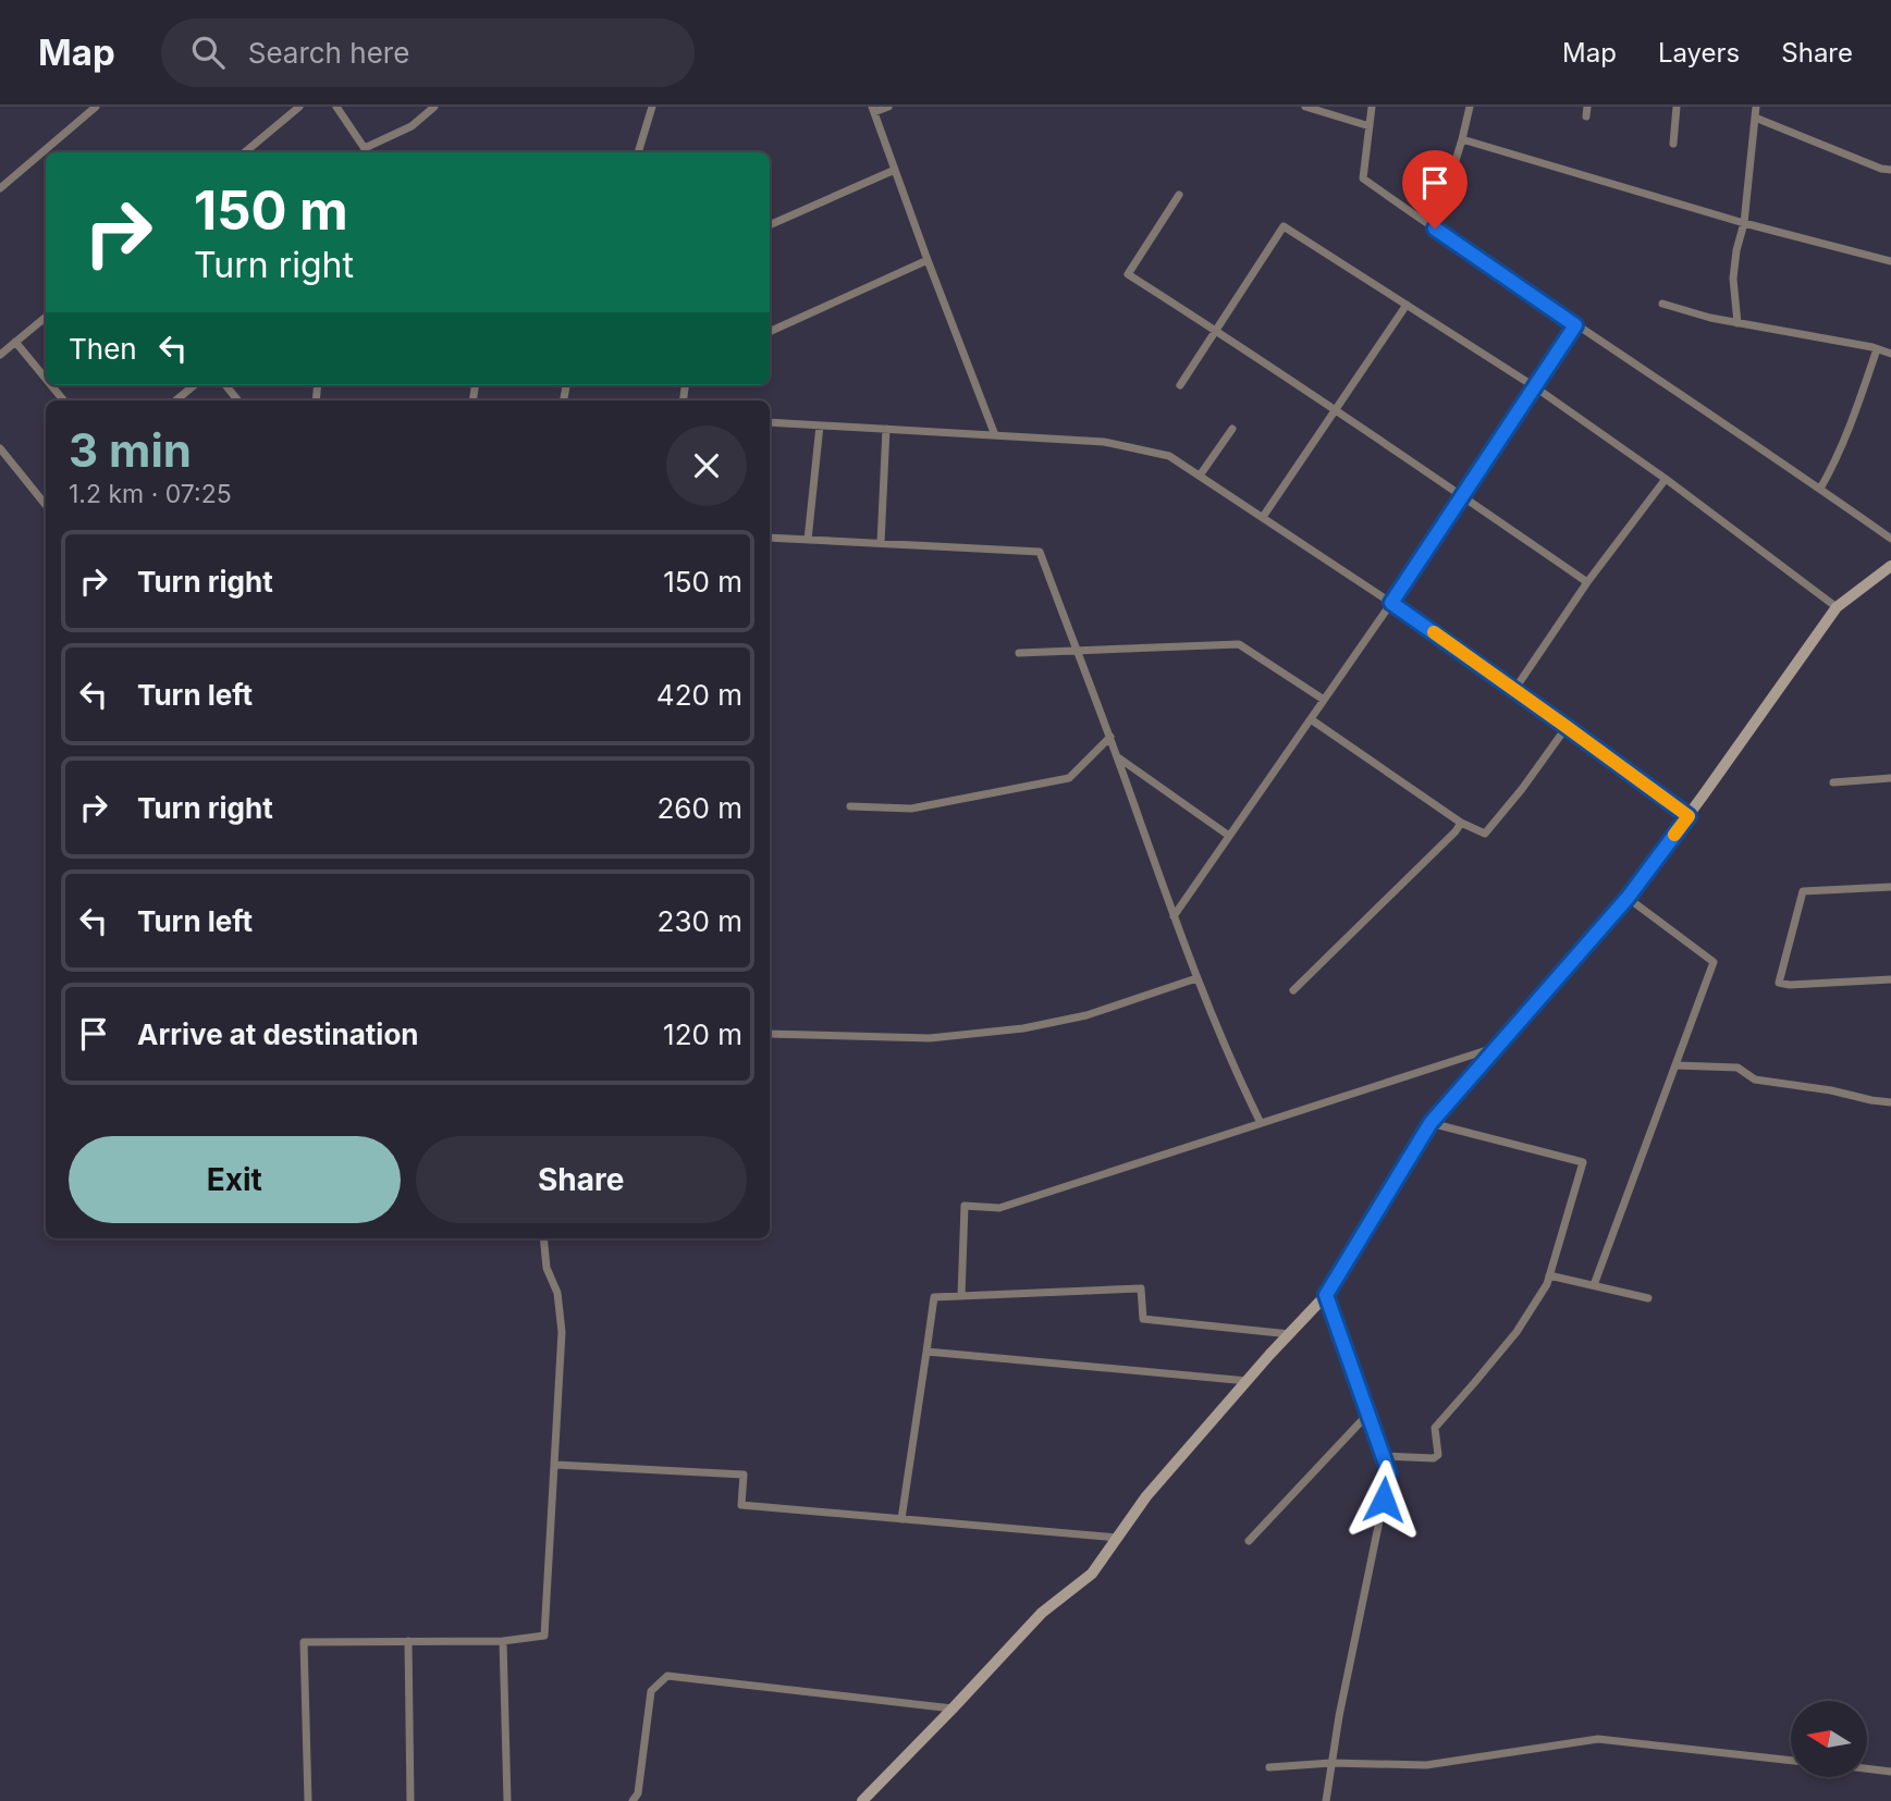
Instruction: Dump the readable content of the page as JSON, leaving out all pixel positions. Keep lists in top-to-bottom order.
{
  "north": "left",
  "page": {
    "header": "Map",
    "search": "Search here",
    "nav": ["Map", "Layers", "Share"],
    "turn": ["150 m", "Turn right"],
    "then": "Then",
    "heading": ["3 min", "1.2 km · 07:25"],
    "list": [
      {
        "name": "Turn right",
        "value": "150 m"
      },
      {
        "name": "Turn left",
        "value": "420 m"
      },
      {
        "name": "Turn right",
        "value": "260 m"
      },
      {
        "name": "Turn left",
        "value": "230 m"
      },
      {
        "name": "Arrive at destination",
        "value": "120 m"
      }
    ],
    "buttons": ["Exit", "Share"]
  }
}
